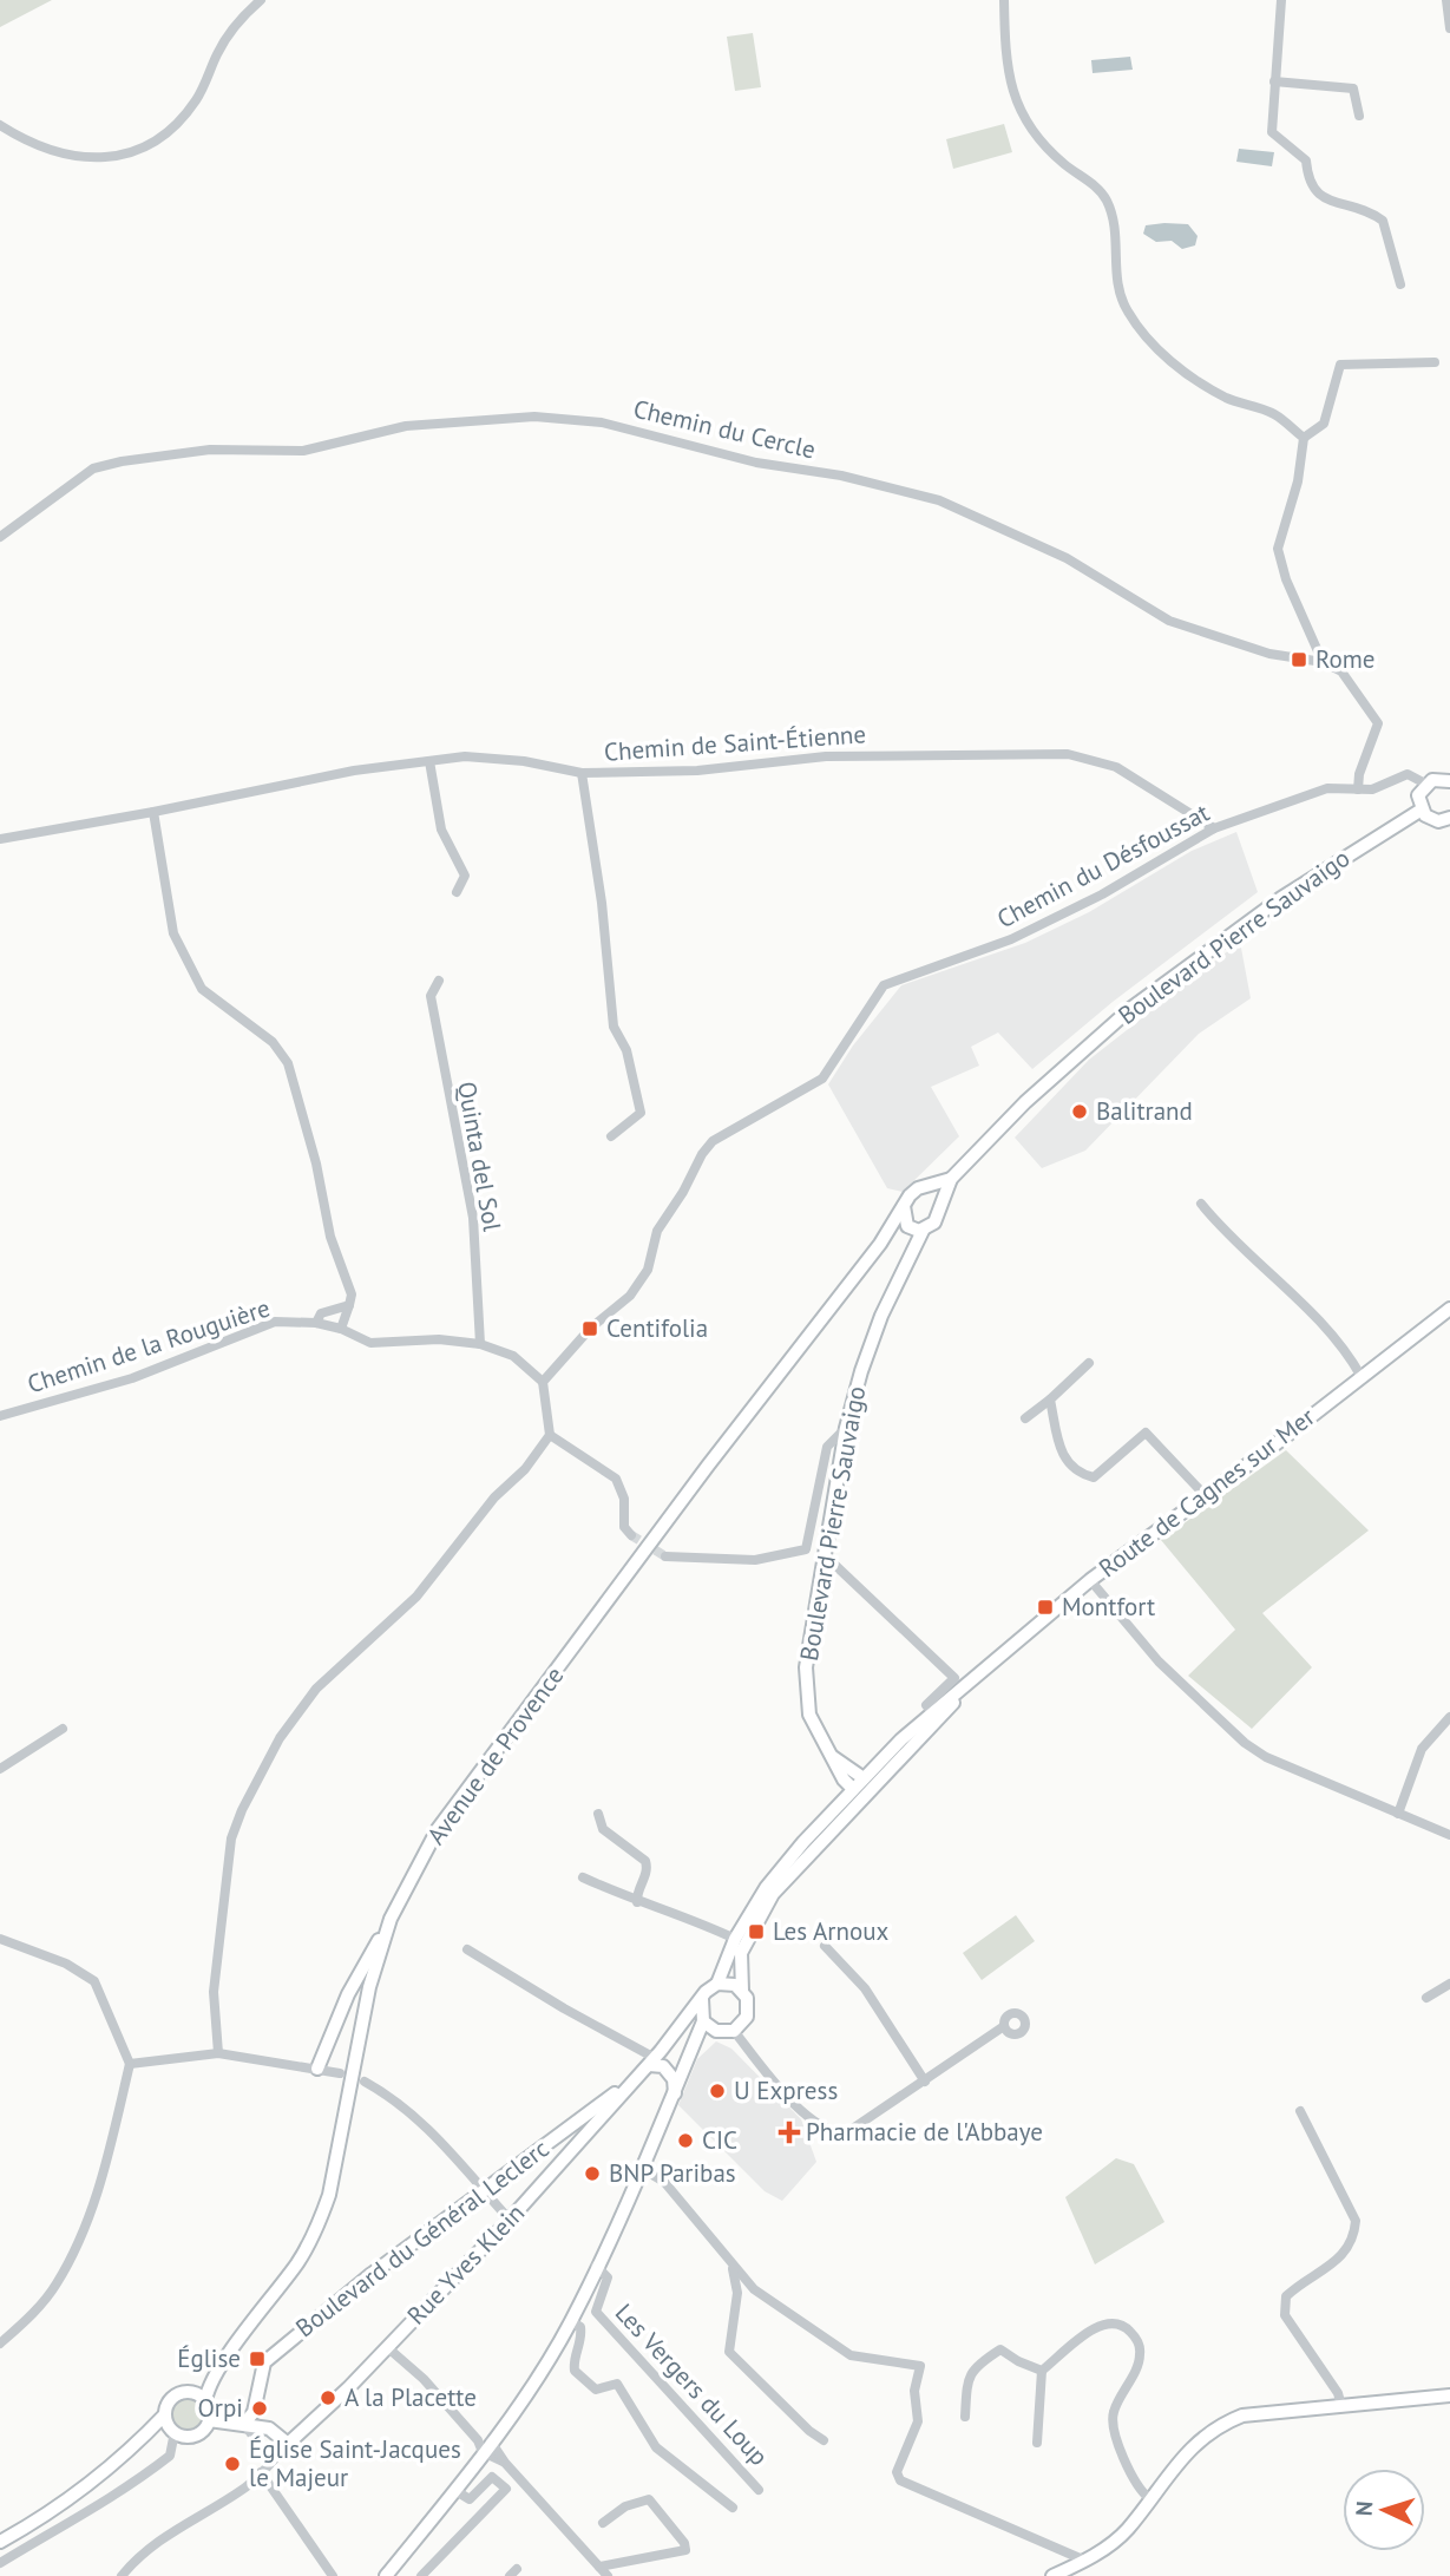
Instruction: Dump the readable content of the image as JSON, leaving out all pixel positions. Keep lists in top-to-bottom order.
{
  "streets": {
    "main road": [
      "Boulevard Pierre Sauvaigo",
      "Route de Cagnes sur Mer",
      "Avenue de Provence",
      "Boulevard du Général Leclerc",
      "Rue Yves Klein"
    ],
    "street": [
      "Chemin du Cercle",
      "Chemin de Saint-Étienne",
      "Chemin du Désfoussat",
      "Quinta del Sol",
      "Chemin de la Rouguière",
      "Les Vergers du Loup"
    ]
  },
  "crossings": [
    ["Chemin de Saint-Étienne", "Chemin du Désfoussat"],
    ["Chemin du Désfoussat", "Chemin de la Rouguière"],
    ["Boulevard Pierre Sauvaigo", "Route de Cagnes sur Mer"],
    ["Boulevard Pierre Sauvaigo", "Avenue de Provence"],
    ["Quinta del Sol", "Chemin de la Rouguière"],
    ["Boulevard du Général Leclerc", "Rue Yves Klein"]
  ],
  "places": {
    "transit": [
      "Rome",
      "Centifolia",
      "Montfort",
      "Les Arnoux",
      "Église"
    ],
    "other": [
      "Balitrand",
      "U Express",
      "CIC",
      "BNP Paribas",
      "A la Placette",
      "Orpi",
      "Église Saint-Jacques le Majeur"
    ],
    "health": ["Pharmacie de l'Abbaye"]
  },
  "north": "left"
}
